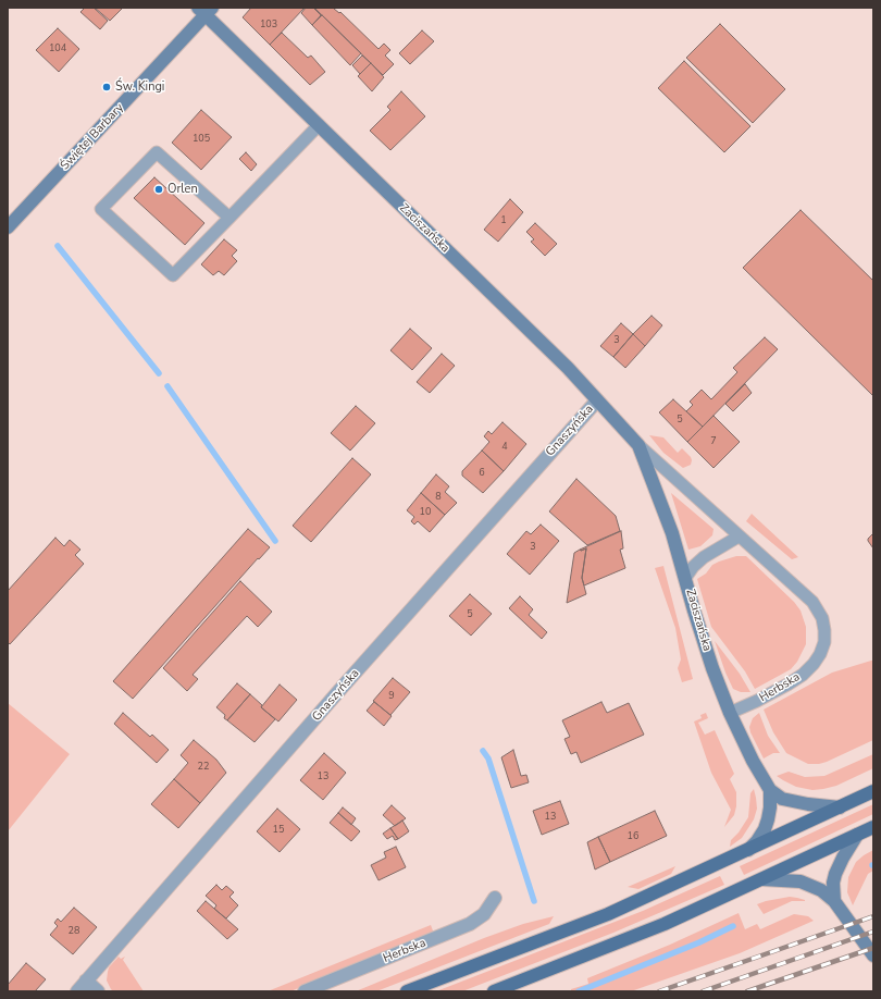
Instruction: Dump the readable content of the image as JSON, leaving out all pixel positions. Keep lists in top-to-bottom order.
{
  "streets": {
    "street": [
      "Świętej Barbary",
      "Zaciszańska",
      "Gnaszyńska",
      "Herbska"
    ]
  },
  "crossings": [
    ["Świętej Barbary", "Zaciszańska"],
    ["Zaciszańska", "Gnaszyńska"],
    ["Zaciszańska", "Herbska"]
  ],
  "places": ["Św. Kingi", "Orlen"],
  "house_numbers": [
    "103",
    "104",
    "105",
    "1",
    "3",
    "5",
    "7",
    "4",
    "6",
    "8",
    "10",
    "3",
    "5",
    "9",
    "22",
    "13",
    "13",
    "15",
    "16",
    "28"
  ]
}
